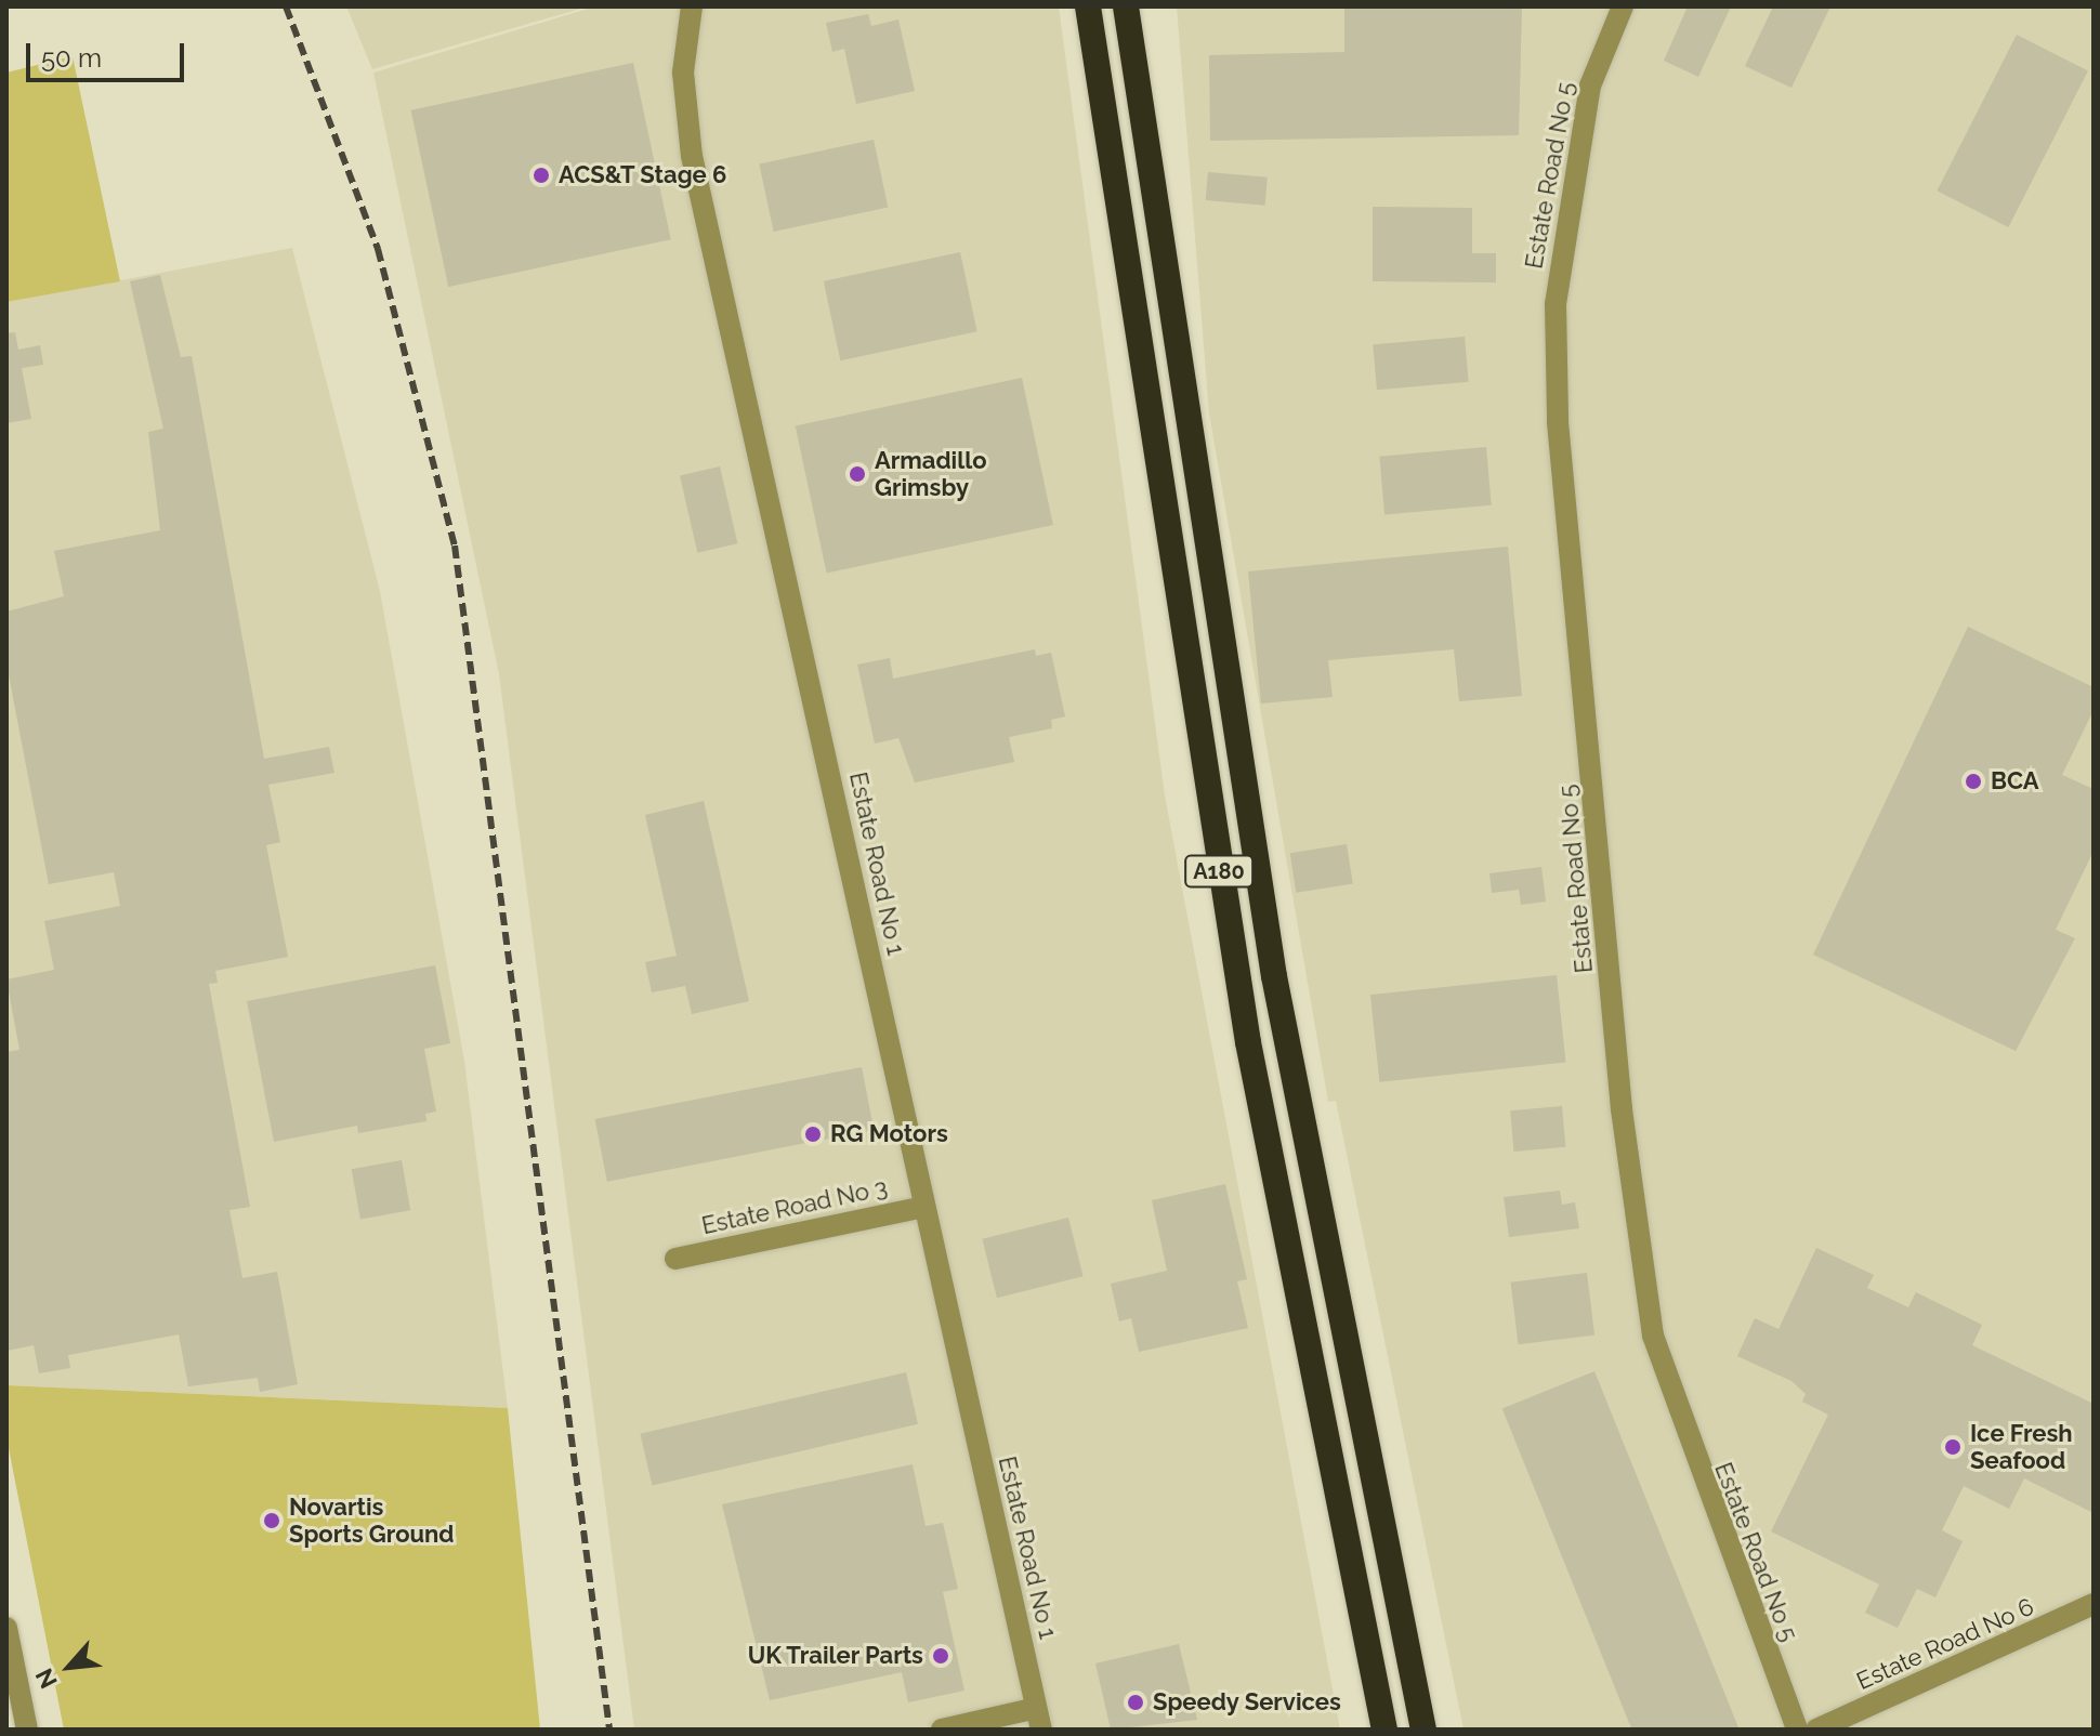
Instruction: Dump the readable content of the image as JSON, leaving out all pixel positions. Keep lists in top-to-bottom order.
{
  "streets": {
    "highway": ["A180"],
    "street": [
      "Estate Road No 5",
      "Estate Road No 1",
      "Estate Road No 3",
      "Estate Road No 6"
    ]
  },
  "crossings": [
    ["Estate Road No 1", "Estate Road No 3"]
  ],
  "places": [
    "ACS&T Stage 6",
    "Armadillo Grimsby",
    "BCA",
    "RG Motors",
    "Ice Fresh Seafood",
    "Novartis Sports Ground",
    "UK Trailer Parts",
    "Speedy Services"
  ],
  "scale_bar": "50 m",
  "north": "bottom left"
}
